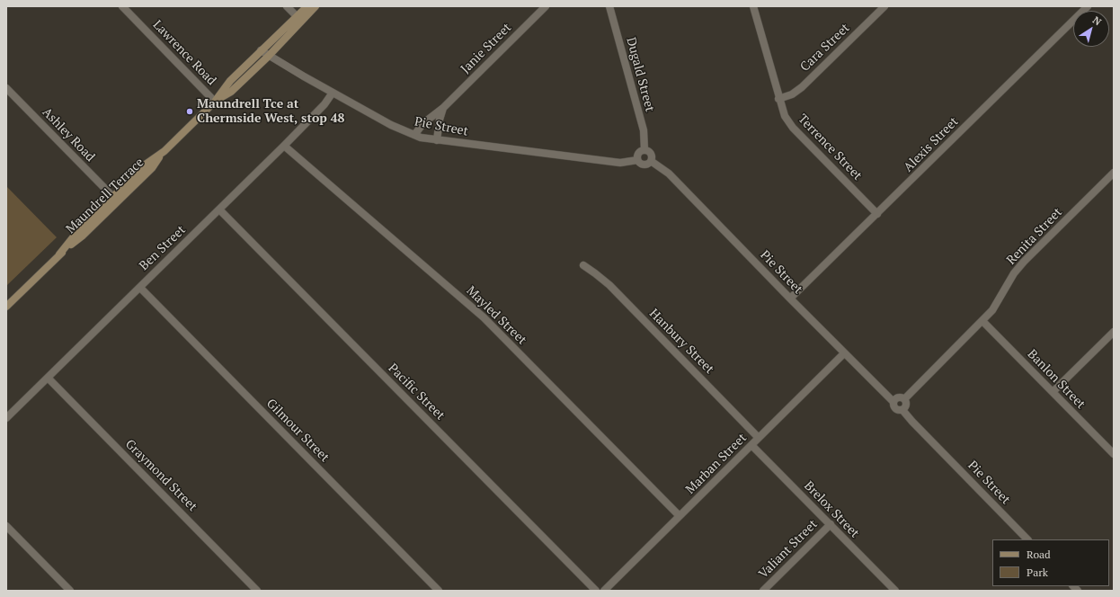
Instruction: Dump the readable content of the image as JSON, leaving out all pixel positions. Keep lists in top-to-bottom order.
{
  "streets": {
    "main road": ["Maundrell Terrace"],
    "street": [
      "Cara Street",
      "Janie Street",
      "Lawrence Road",
      "Dugald Street",
      "Pie Street",
      "Ashley Road",
      "Alexis Street",
      "Terrence Street",
      "Renita Street",
      "Ben Street",
      "Mayled Street",
      "Hanbury Street",
      "Banlon Street",
      "Pacific Street",
      "Gilmour Street",
      "Marban Street",
      "Graymond Street",
      "Brelox Street",
      "Valiant Street"
    ]
  },
  "crossings": [
    ["Cara Street", "Terrence Street"],
    ["Janie Street", "Pie Street"],
    ["Lawrence Road", "Maundrell Terrace"],
    ["Dugald Street", "Pie Street"],
    ["Pie Street", "Alexis Street"],
    ["Pie Street", "Maundrell Terrace"],
    ["Pie Street", "Renita Street"],
    ["Pie Street", "Ben Street"],
    ["Pie Street", "Marban Street"],
    ["Ashley Road", "Maundrell Terrace"],
    ["Alexis Street", "Terrence Street"],
    ["Renita Street", "Banlon Street"],
    ["Ben Street", "Mayled Street"],
    ["Ben Street", "Pacific Street"],
    ["Ben Street", "Gilmour Street"],
    ["Ben Street", "Graymond Street"],
    ["Mayled Street", "Marban Street"],
    ["Hanbury Street", "Marban Street"],
    ["Marban Street", "Brelox Street"],
    ["Brelox Street", "Valiant Street"]
  ],
  "places": ["Maundrell Tce at Chermside West, stop 48"],
  "legend": ["Road", "Park"],
  "north": "top right"
}
